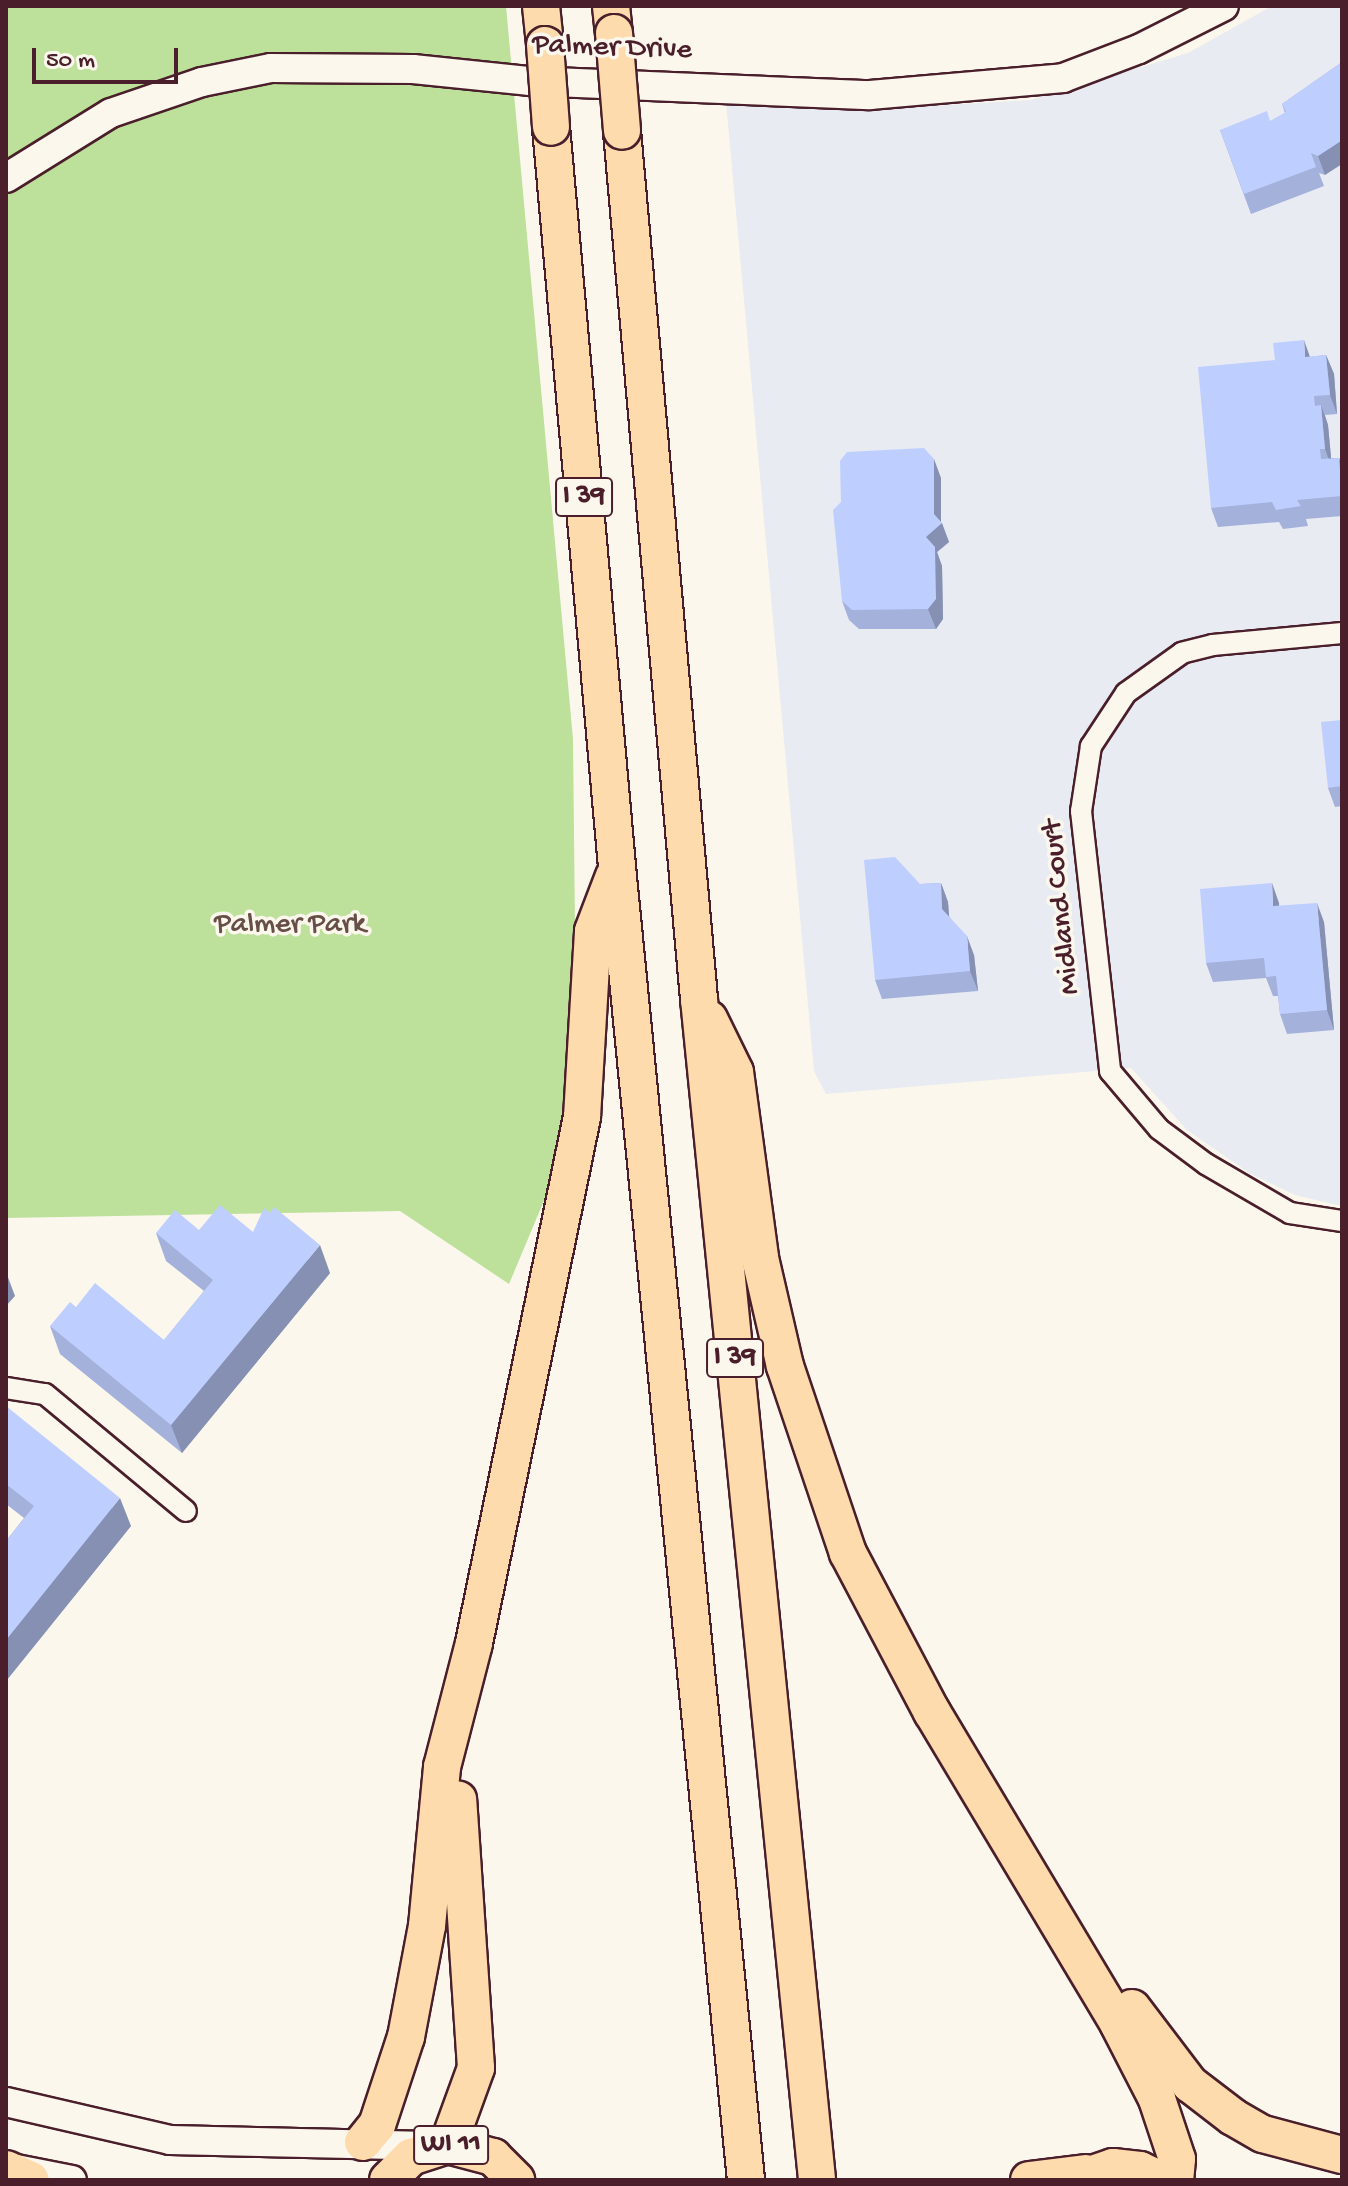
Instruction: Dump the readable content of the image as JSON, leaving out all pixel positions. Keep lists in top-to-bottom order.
{
  "streets": {
    "highway": ["I 39", "WI 11"],
    "street": ["Palmer Drive", "Midland Court"]
  },
  "parks": ["Palmer Park"],
  "scale_bar": "50 m"
}
